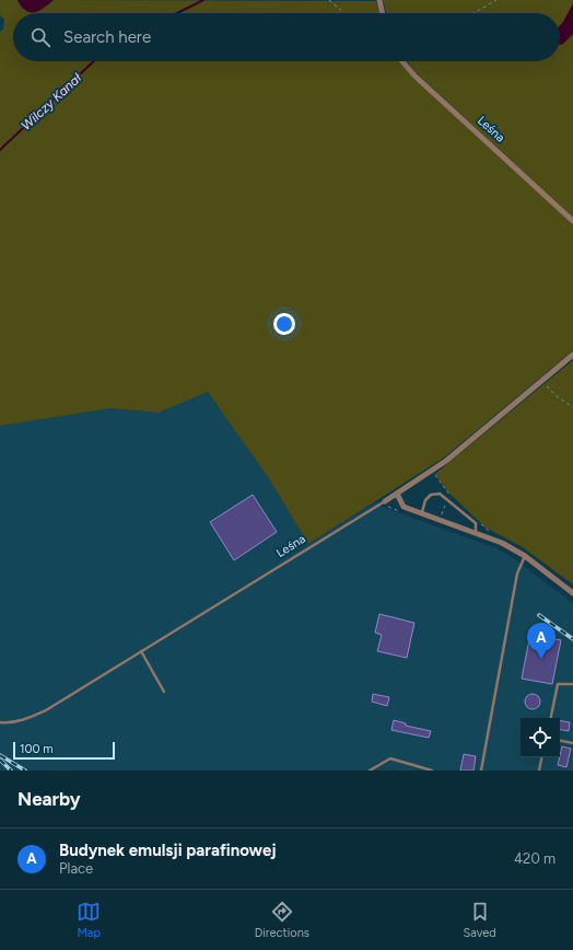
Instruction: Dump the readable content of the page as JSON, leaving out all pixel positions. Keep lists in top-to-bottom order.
{
  "streets": {
    "street": ["Leśna"]
  },
  "water": ["Wilczy Kanał"],
  "scale_bar": "100 m",
  "page": {
    "search": "Search here",
    "pins": "A",
    "scale": "100 m",
    "heading": "Nearby",
    "list": [
      {
        "mark": "A",
        "name": "Budynek emulsji parafinowej",
        "note": "Place",
        "value": "420 m"
      }
    ],
    "nav": ["Map", "Directions", "Saved"]
  }
}
